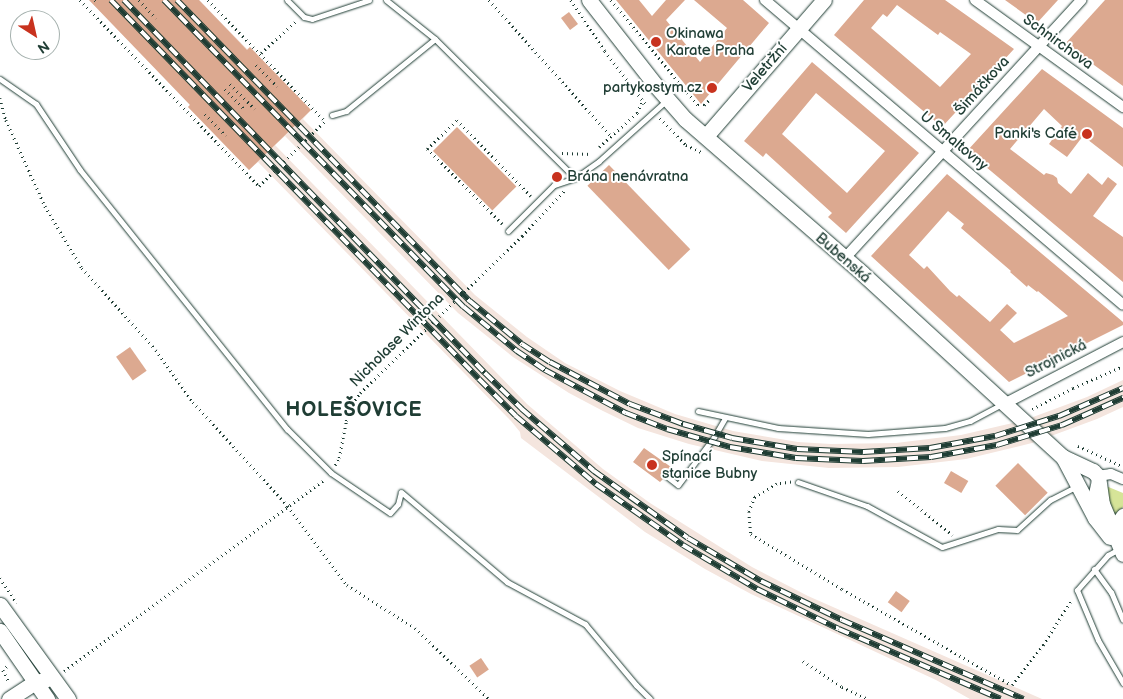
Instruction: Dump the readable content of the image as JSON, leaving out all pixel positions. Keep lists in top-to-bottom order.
{
  "streets": {
    "main road": ["Veletržní", "Bubenská"],
    "street": [
      "Schnirchova",
      "Šimáčkova",
      "U Smaltovny",
      "Strojnická"
    ],
    "path": ["Nicholase Wintona"]
  },
  "crossings": [
    ["Schnirchova", "Šimáčkova"],
    ["Veletržní", "U Smaltovny"],
    ["Veletržní", "Bubenská"],
    ["Šimáčkova", "U Smaltovny"],
    ["Šimáčkova", "Bubenská"],
    ["Bubenská", "Strojnická"]
  ],
  "districts": ["HOLEŠOVICE"],
  "places": [
    "Okinawa Karate Praha",
    "partykostym.cz",
    "Panki's Café",
    "Brána nenávratna",
    "Spínací stanice Bubny"
  ],
  "north": "bottom right"
}
